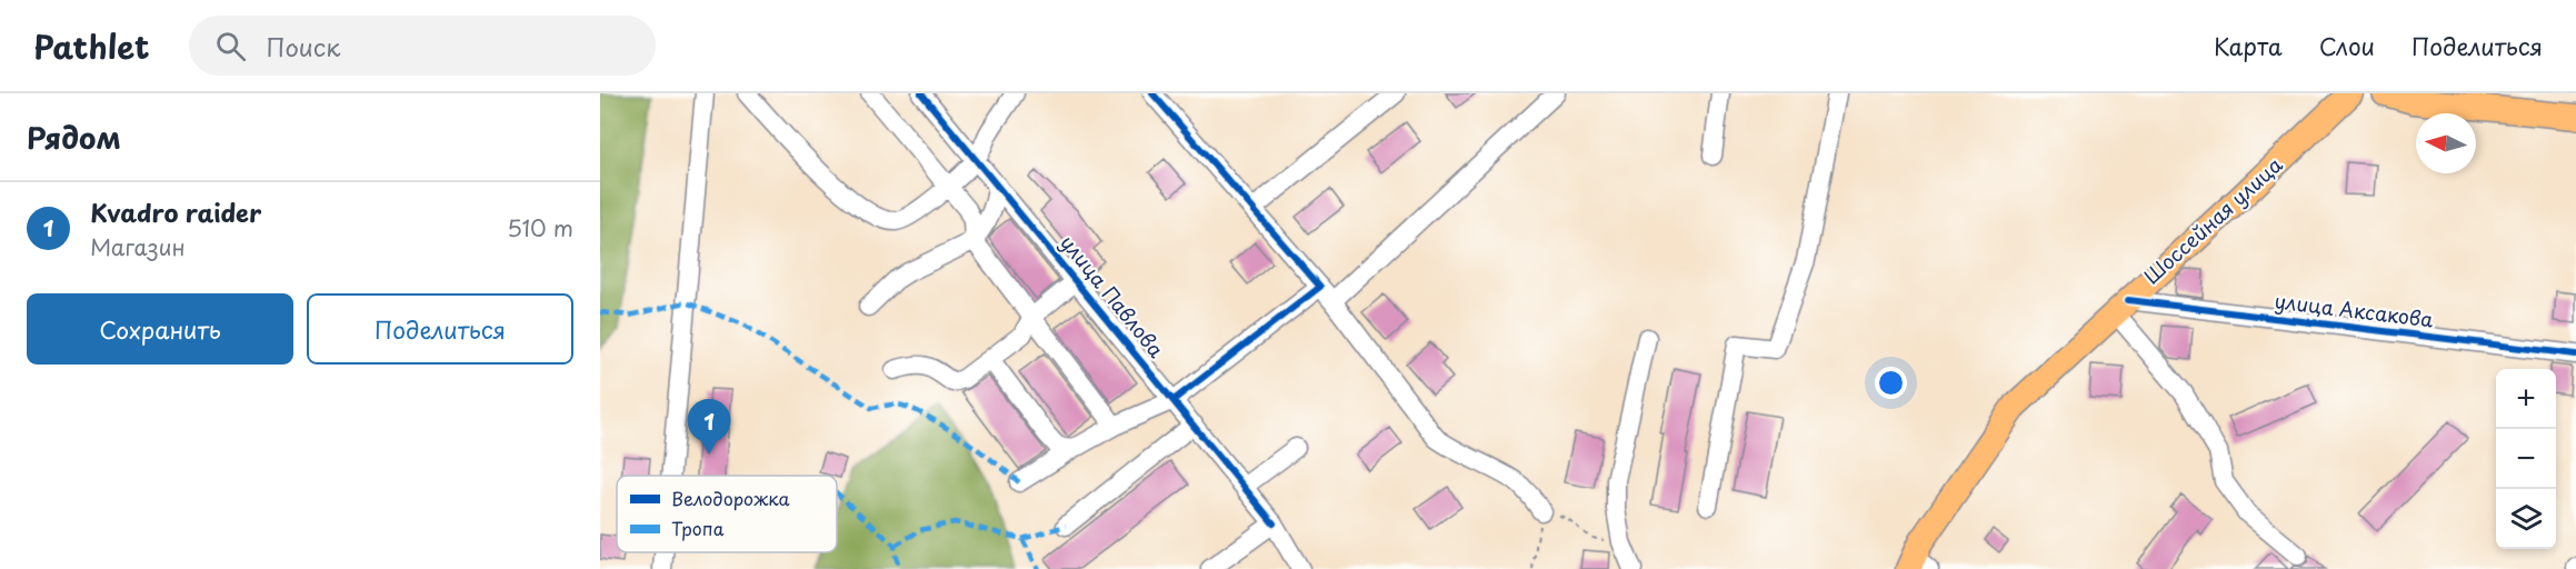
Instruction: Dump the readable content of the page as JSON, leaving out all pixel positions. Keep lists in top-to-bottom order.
{
  "streets": {
    "main road": ["Шоссейная улица"],
    "street": ["улица Павлова", "улица Аксакова"]
  },
  "crossings": [
    ["Шоссейная улица", "улица Аксакова"]
  ],
  "legend": ["Велодорожка", "Тропа"],
  "north": "left",
  "page": {
    "header": "Pathlet",
    "search": "Поиск",
    "nav": ["Карта", "Слои", "Поделиться"],
    "heading": "Рядом",
    "list": [
      {
        "mark": "1",
        "name": "Kvadro raider",
        "note": "Магазин",
        "value": "510 m"
      }
    ],
    "buttons": ["Сохранить", "Поделиться"],
    "map_buttons": ["+", "−"],
    "pins": "1"
  }
}
